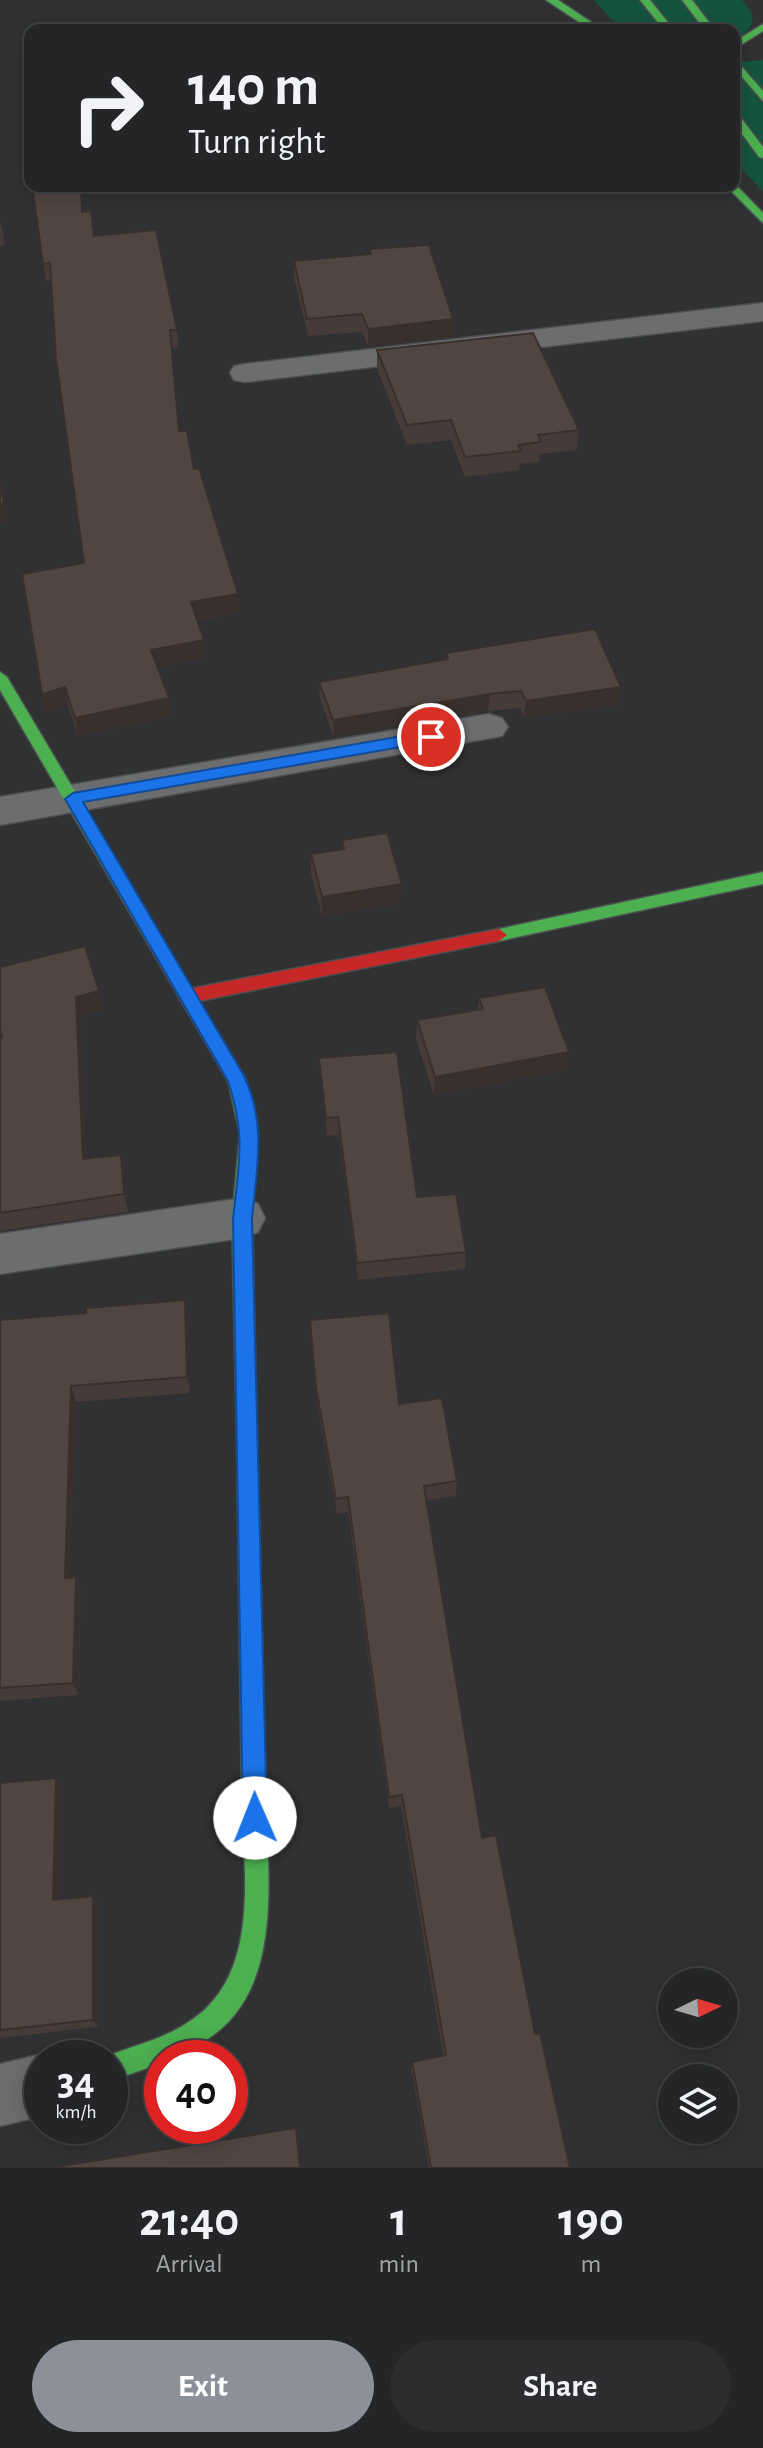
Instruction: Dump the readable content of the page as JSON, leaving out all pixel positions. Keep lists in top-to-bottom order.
{
  "north": "right",
  "page": {
    "turn": ["140 m", "Turn right"],
    "speed": "34 km/h",
    "limit": "40",
    "eta": [
      "21:40",
      "Arrival",
      "1",
      "min",
      "190",
      "m"
    ],
    "buttons": ["Exit", "Share"]
  }
}
